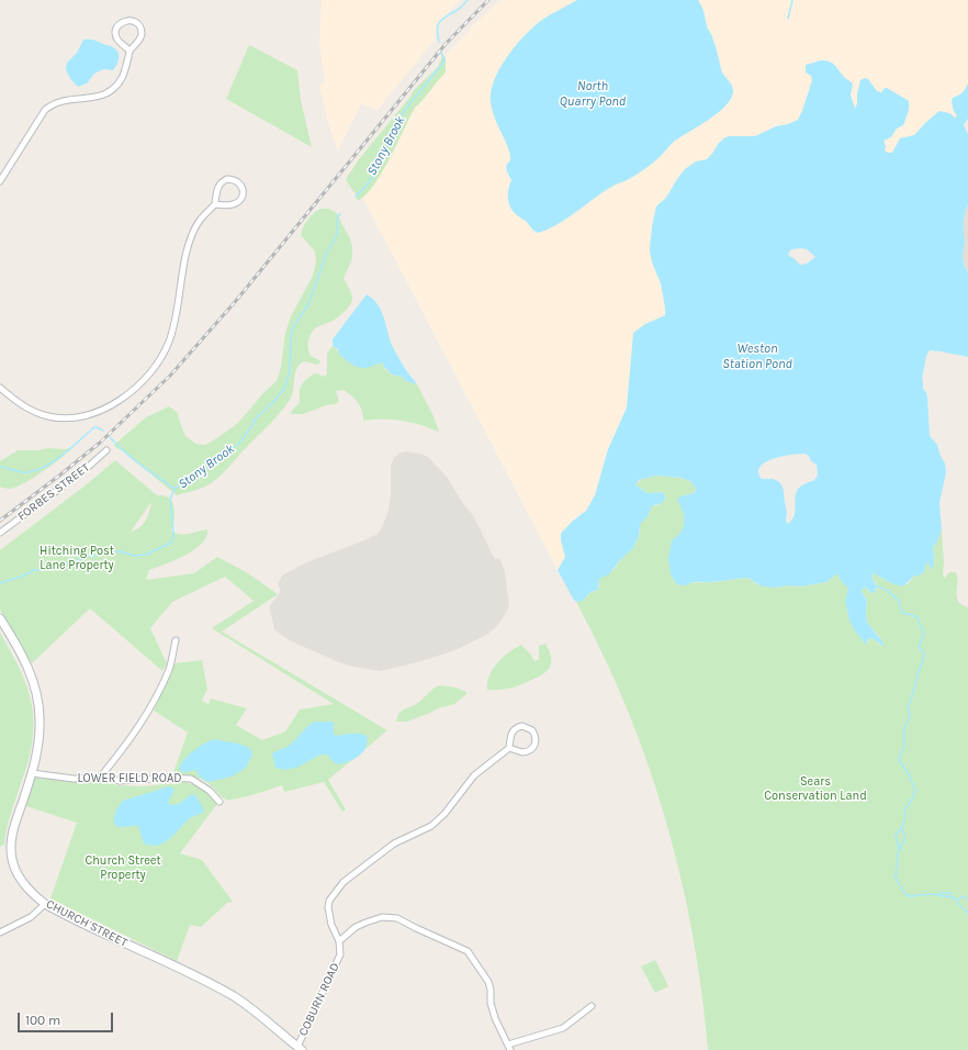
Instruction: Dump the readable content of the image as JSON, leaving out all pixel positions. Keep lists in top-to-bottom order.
{
  "streets": {
    "street": [
      "FORBES STREET",
      "LOWER FIELD ROAD",
      "CHURCH STREET",
      "COBURN ROAD"
    ]
  },
  "crossings": [
    ["LOWER FIELD ROAD", "CHURCH STREET"],
    ["CHURCH STREET", "COBURN ROAD"]
  ],
  "water": ["North Quarry Pond", "Stony Brook", "Weston Station Pond"],
  "parks": ["Hitching Post Lane Property", "Sears Conservation Land", "Church Street Property"],
  "scale_bar": "100 m"
}
